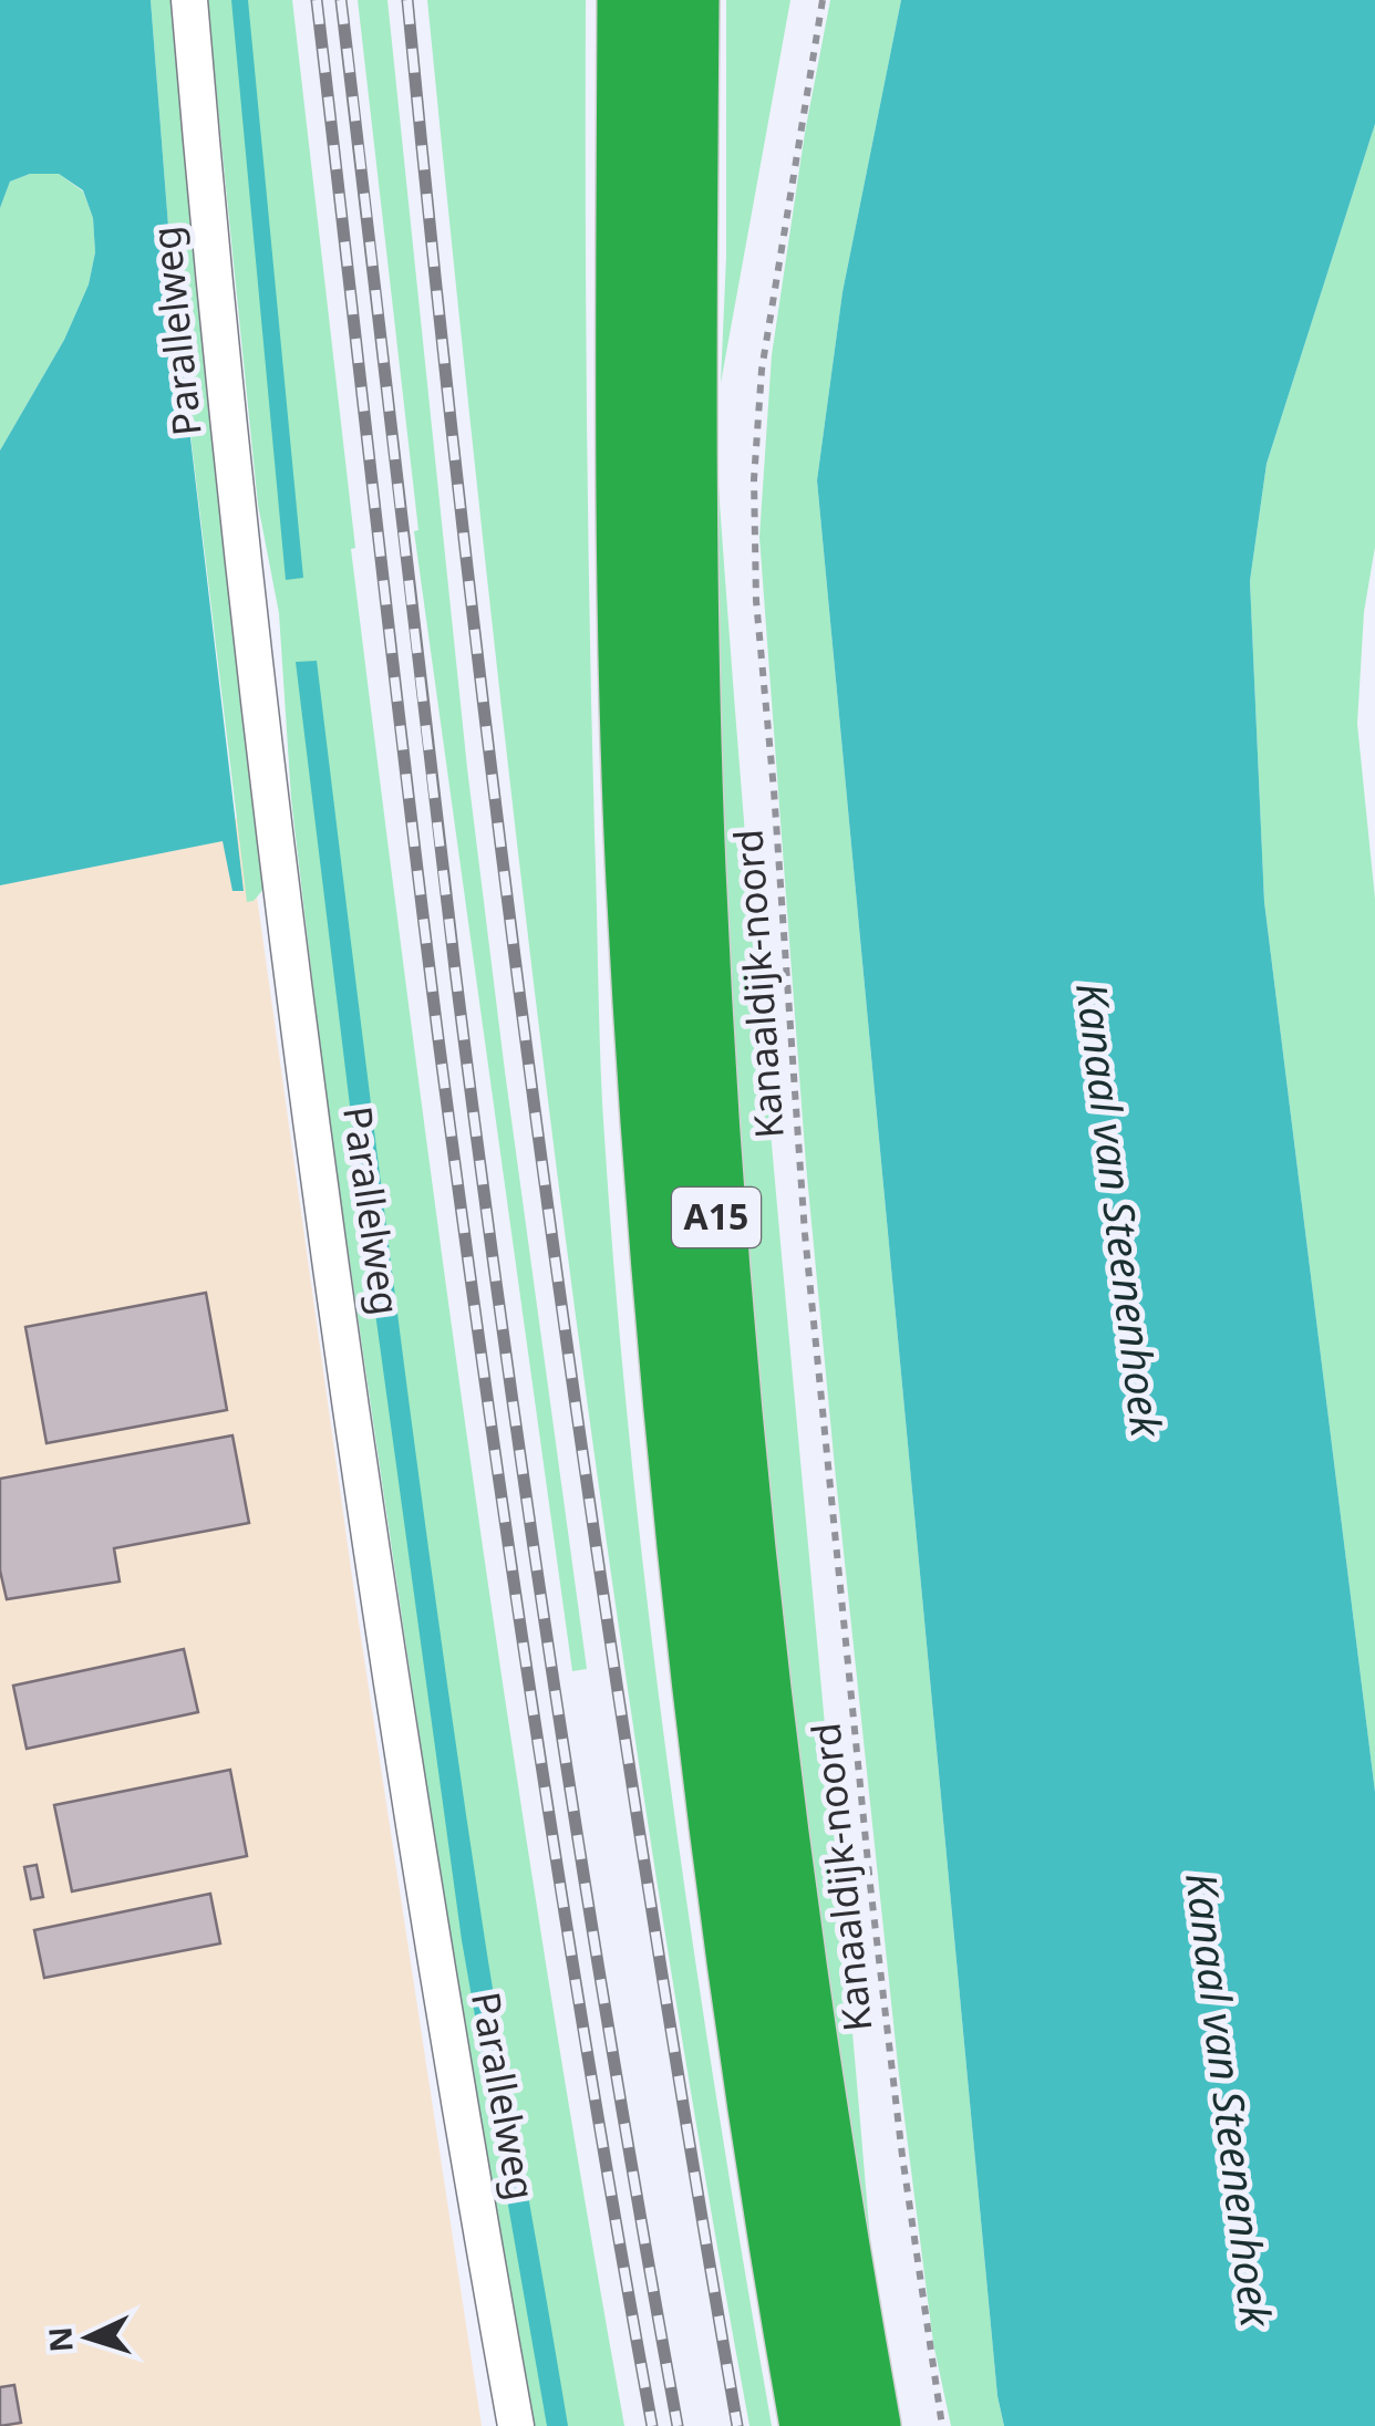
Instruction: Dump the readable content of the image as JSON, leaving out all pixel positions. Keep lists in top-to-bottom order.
{
  "streets": {
    "highway": ["A15"],
    "street": ["Parallelweg"],
    "path": ["Kanaaldijk-noord"]
  },
  "water": ["Kanaal van Steenenhoek"],
  "north": "left"
}
